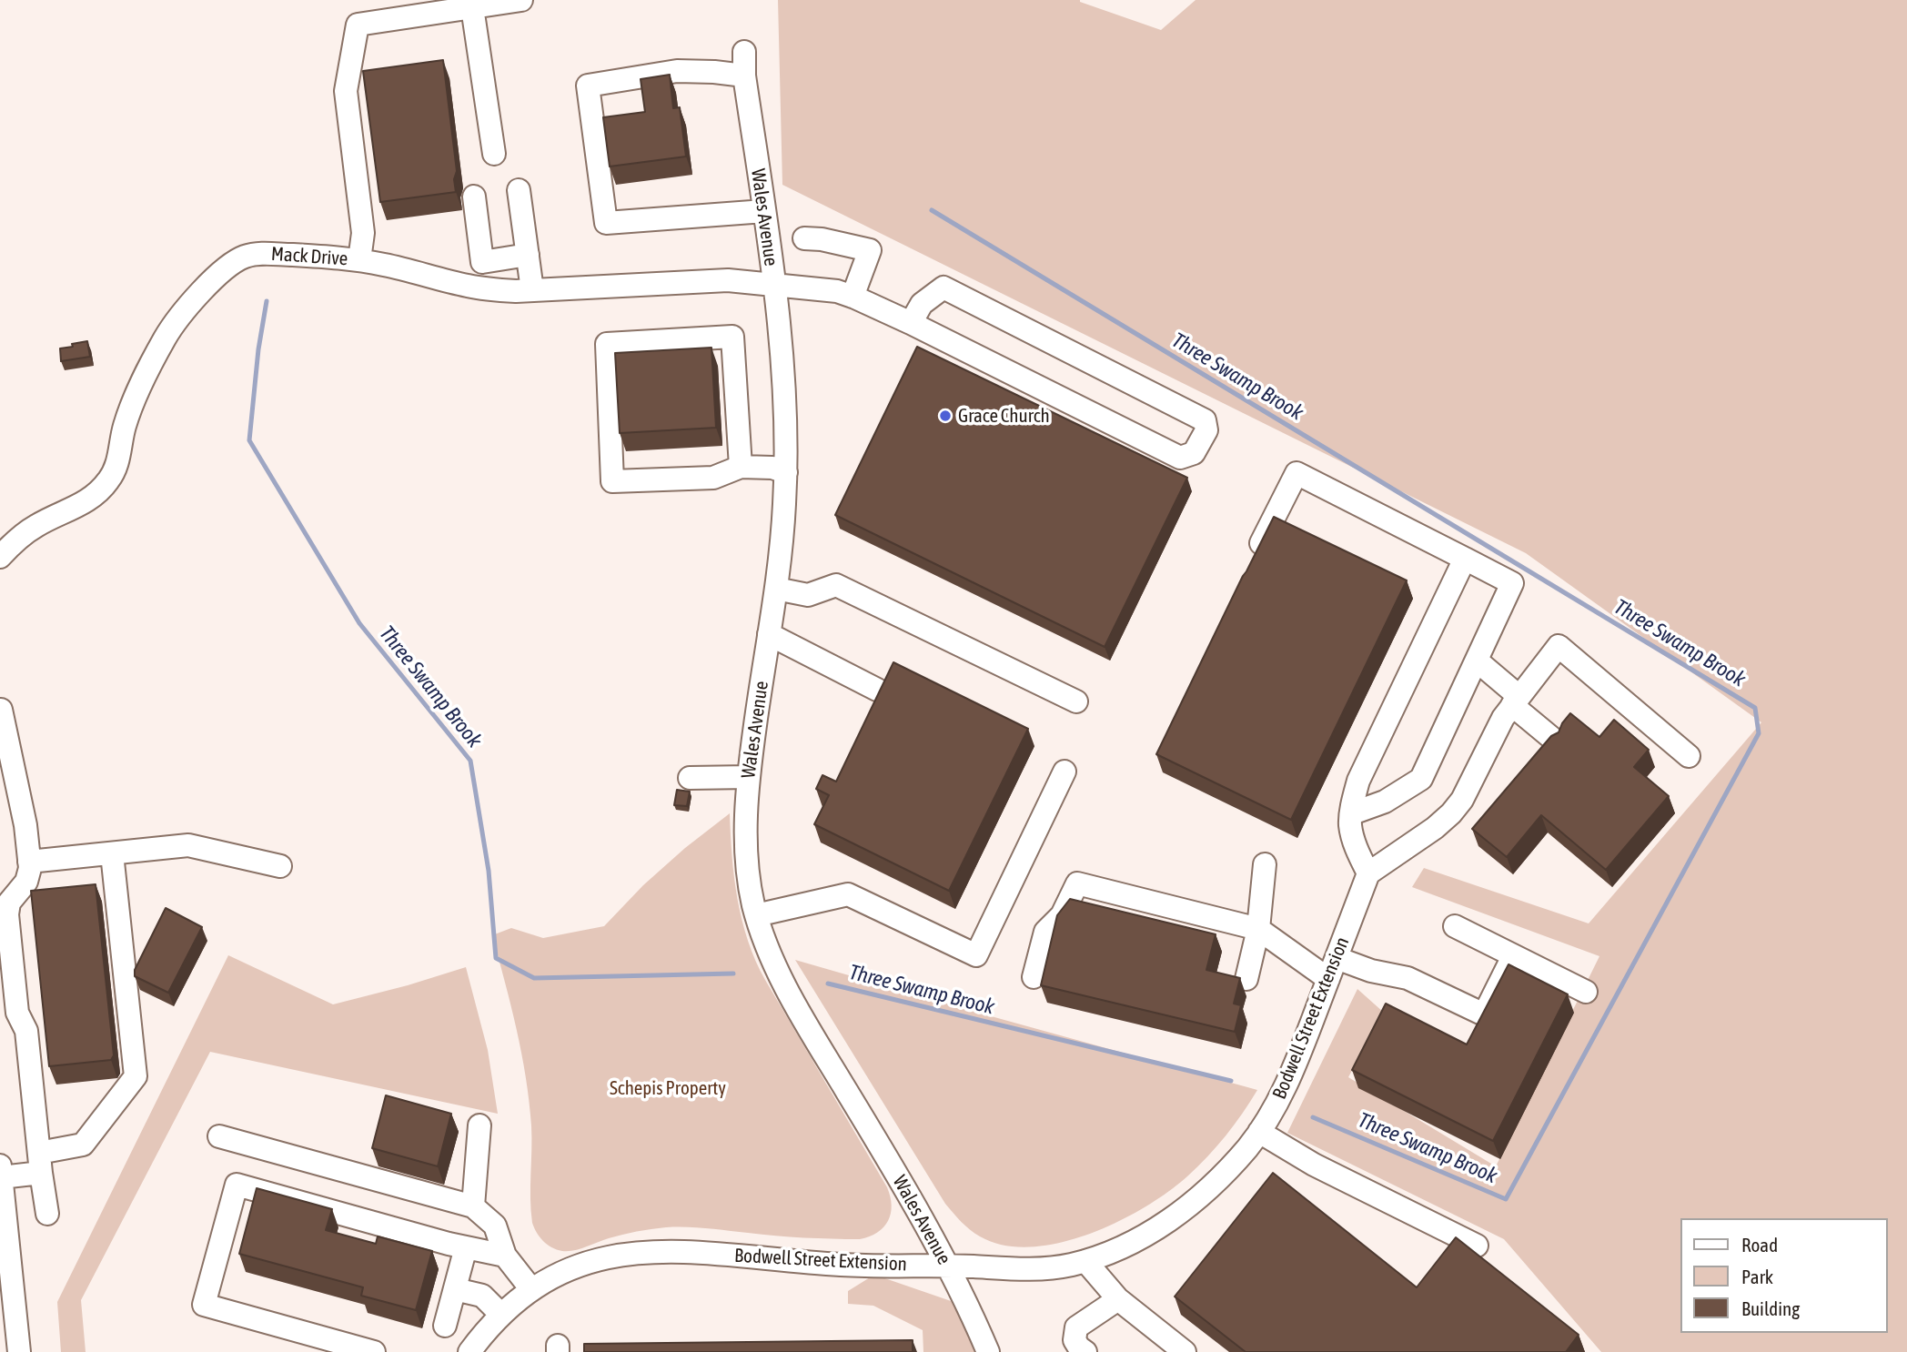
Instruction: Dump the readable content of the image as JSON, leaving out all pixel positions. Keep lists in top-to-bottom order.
{
  "streets": {
    "street": ["Wales Avenue", "Mack Drive", "Bodwell Street Extension"]
  },
  "crossings": [
    ["Wales Avenue", "Mack Drive"],
    ["Wales Avenue", "Bodwell Street Extension"]
  ],
  "water": ["Three Swamp Brook"],
  "parks": ["Schepis Property"],
  "places": ["Grace Church"],
  "legend": ["Road", "Park", "Building"]
}
